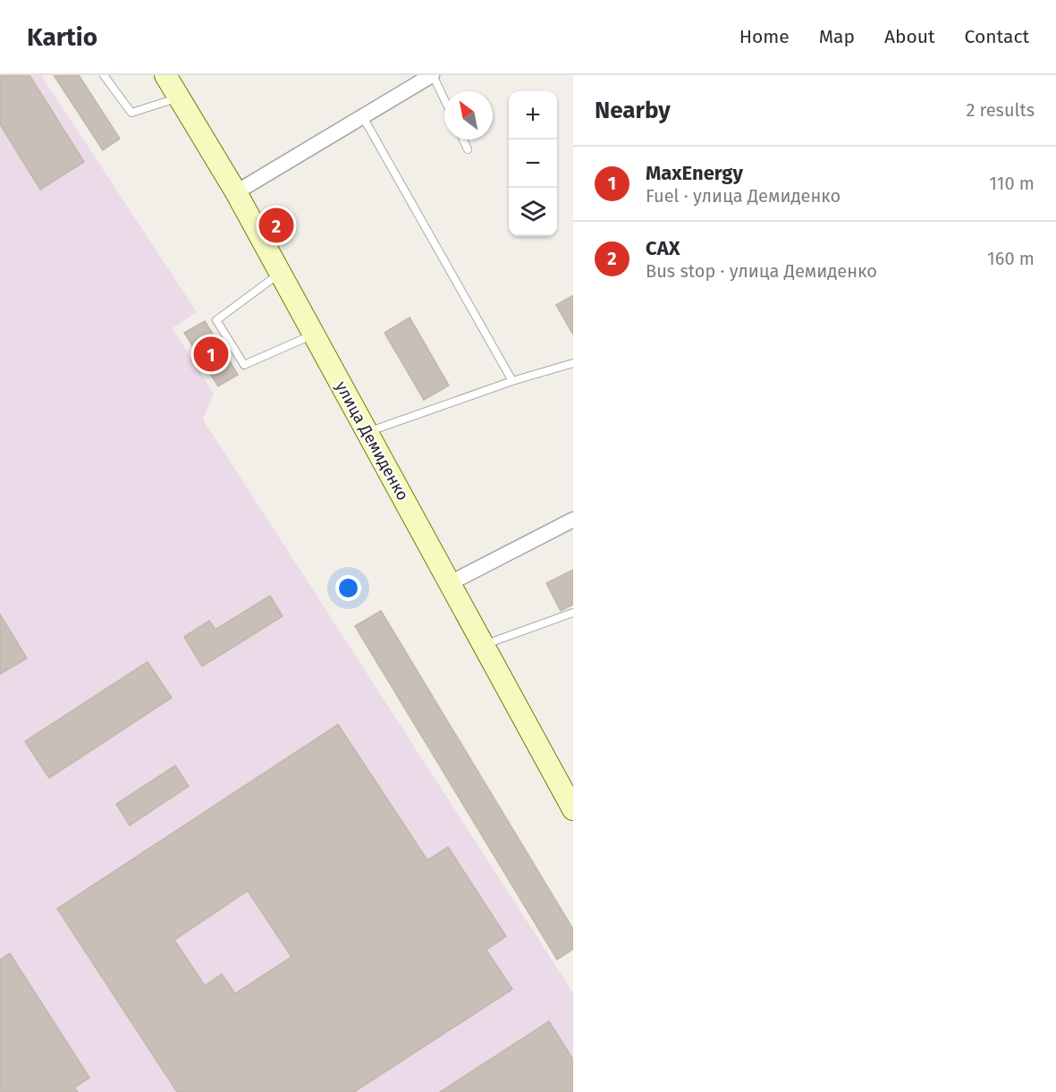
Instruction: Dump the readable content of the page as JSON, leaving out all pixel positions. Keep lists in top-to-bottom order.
{
  "streets": {
    "main road": ["улица Демиденко"]
  },
  "north": "top left",
  "page": {
    "header": "Kartio",
    "nav": [
      "Home",
      "Map",
      "About",
      "Contact"
    ],
    "heading": ["Nearby", "2 results"],
    "map_buttons": ["+", "−"],
    "list": [
      {
        "mark": "1",
        "name": "MaxEnergy",
        "note": "Fuel · улица Демиденко",
        "value": "110 m"
      },
      {
        "mark": "2",
        "name": "САХ",
        "note": "Bus stop · улица Демиденко",
        "value": "160 m"
      }
    ],
    "pins": ["2", "1"]
  }
}
